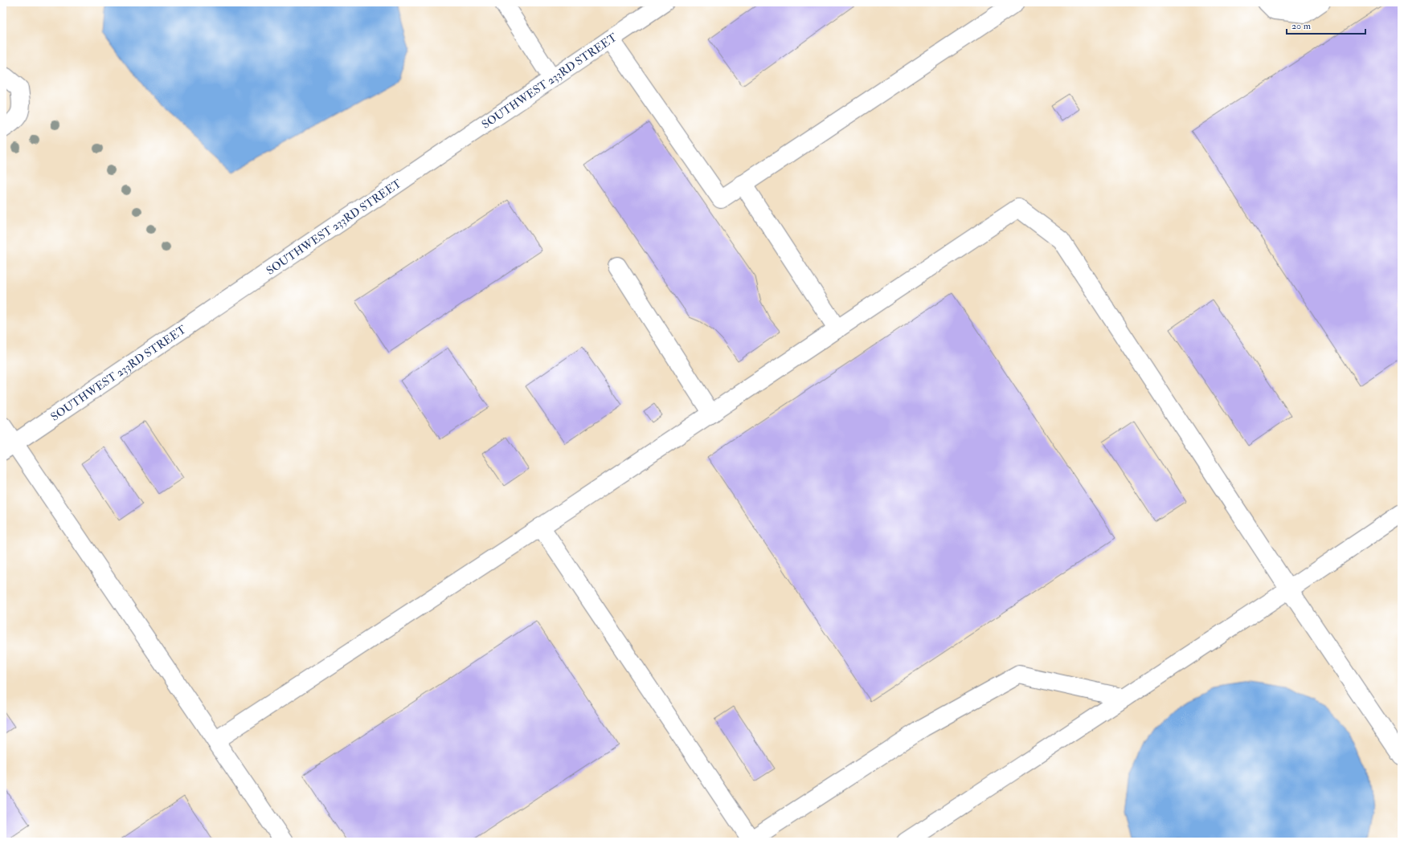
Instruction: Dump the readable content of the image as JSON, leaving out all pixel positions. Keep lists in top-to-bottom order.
{
  "streets": {
    "lane": ["SOUTHWEST 233RD STREET"]
  },
  "scale_bar": "20 m"
}
